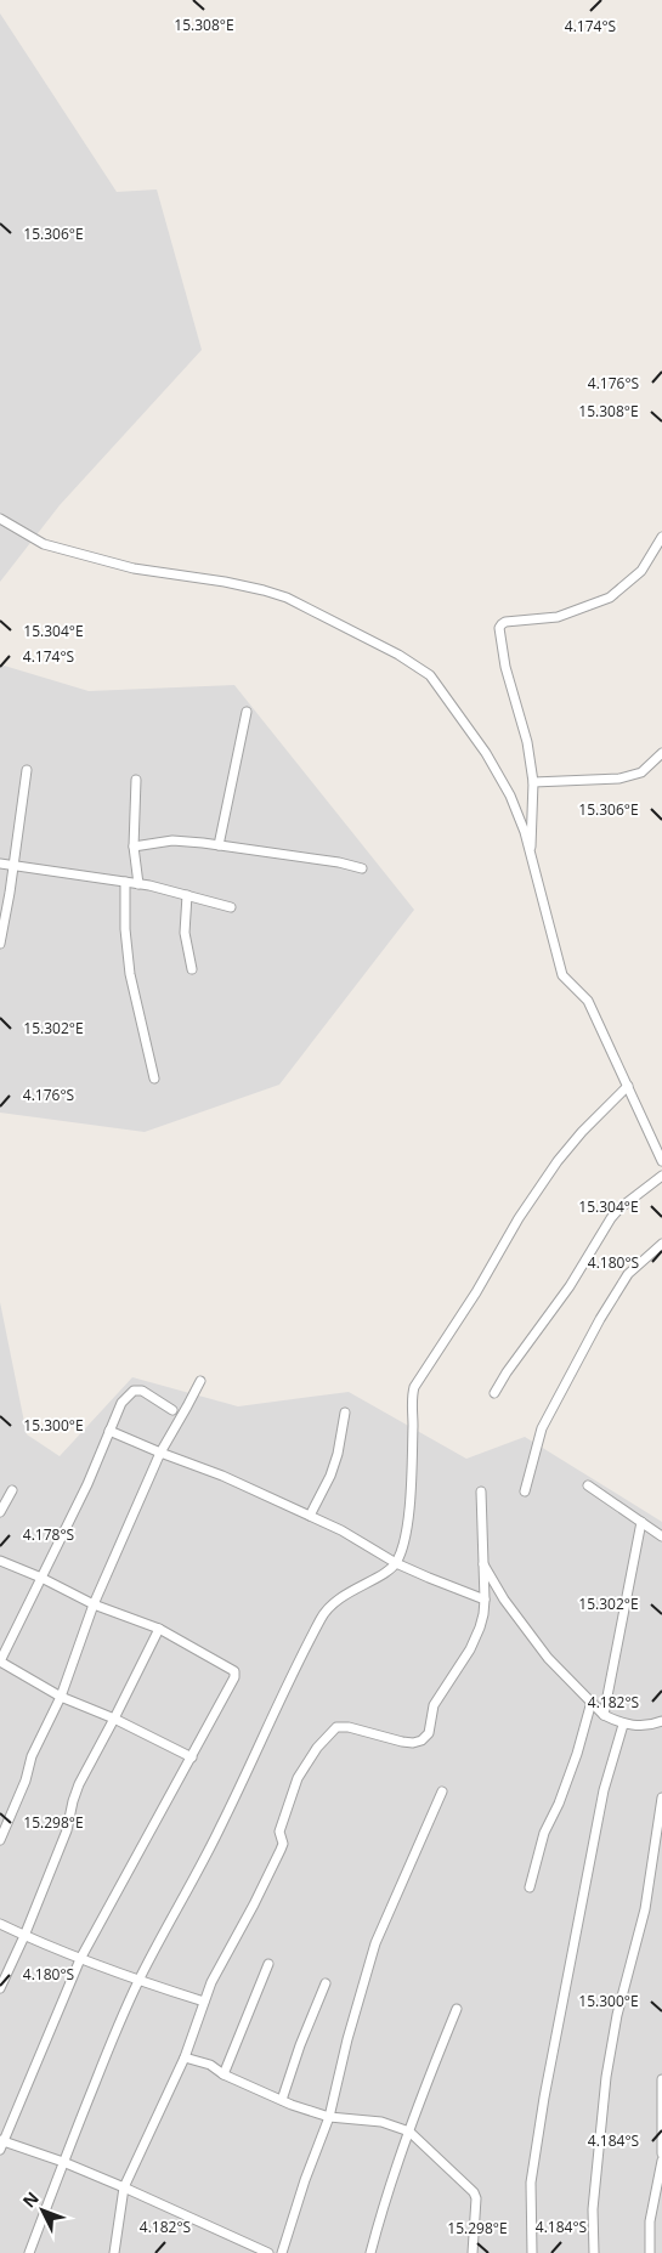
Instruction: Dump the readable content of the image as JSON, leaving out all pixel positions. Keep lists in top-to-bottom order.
{
  "north": "top left",
  "coordinates": [
    "15.308°E",
    "4.174°S",
    "15.306°E",
    "4.176°S",
    "15.304°E",
    "15.302°E",
    "4.180°S",
    "15.300°E",
    "4.178°S",
    "4.182°S",
    "15.298°E",
    "4.184°S"
  ]
}
